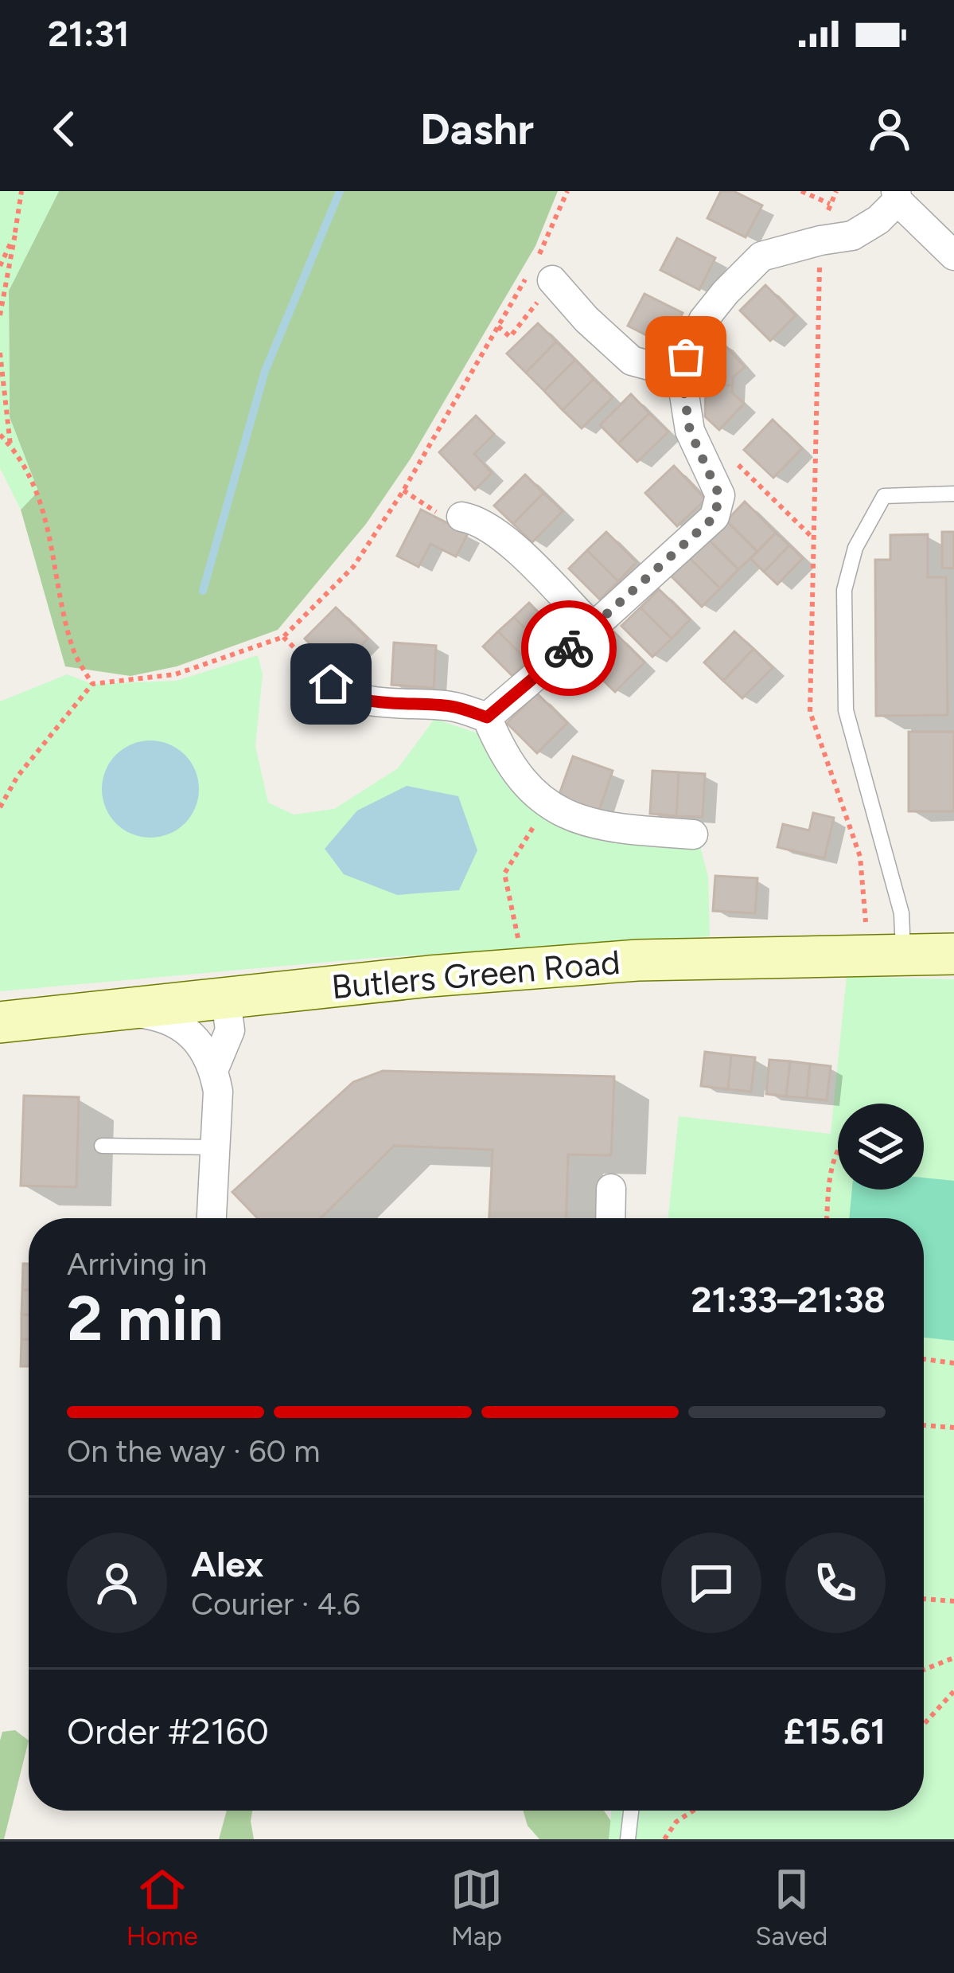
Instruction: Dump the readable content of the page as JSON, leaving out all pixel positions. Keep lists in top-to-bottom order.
{
  "streets": {
    "main road": ["Butlers Green Road"]
  },
  "page": {
    "status": "21:31",
    "header": "Dashr",
    "heading": ["2 min", "Arriving in", "21:33–21:38"],
    "panel": [
      "Alex",
      "Courier · 4.6",
      "Order #2160",
      "£15.61"
    ],
    "bar": "On the way · 60 m",
    "tabs": ["Home", "Map", "Saved"]
  }
}
